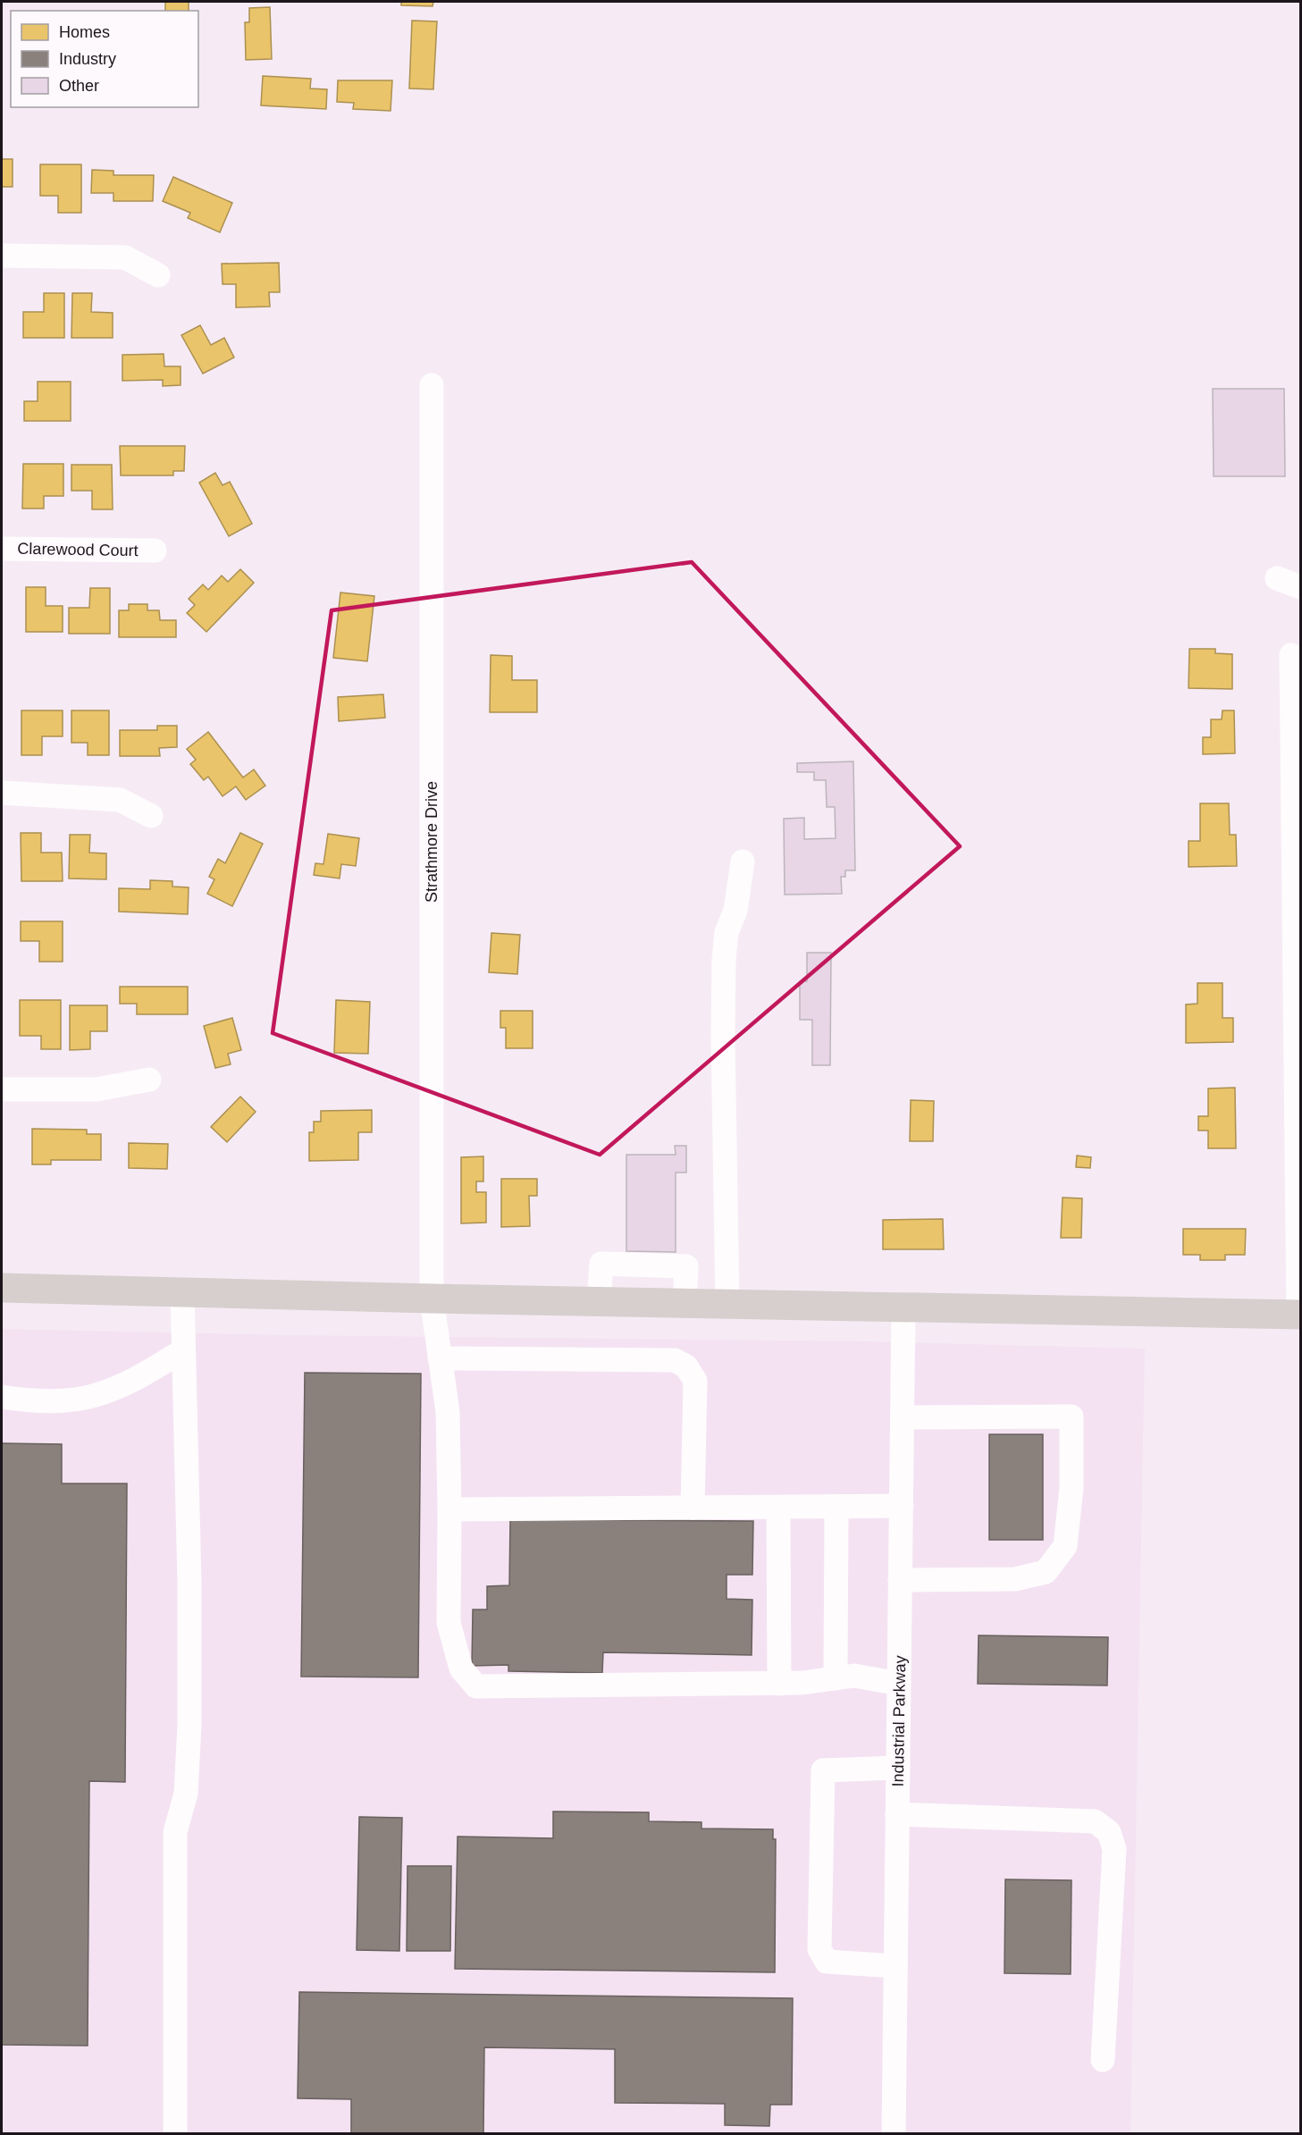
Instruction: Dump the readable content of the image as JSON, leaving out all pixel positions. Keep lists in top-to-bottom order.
{
  "streets": {
    "street": ["Clarewood Court", "Strathmore Drive", "Industrial Parkway"]
  },
  "legend": ["Homes", "Industry", "Other"]
}
